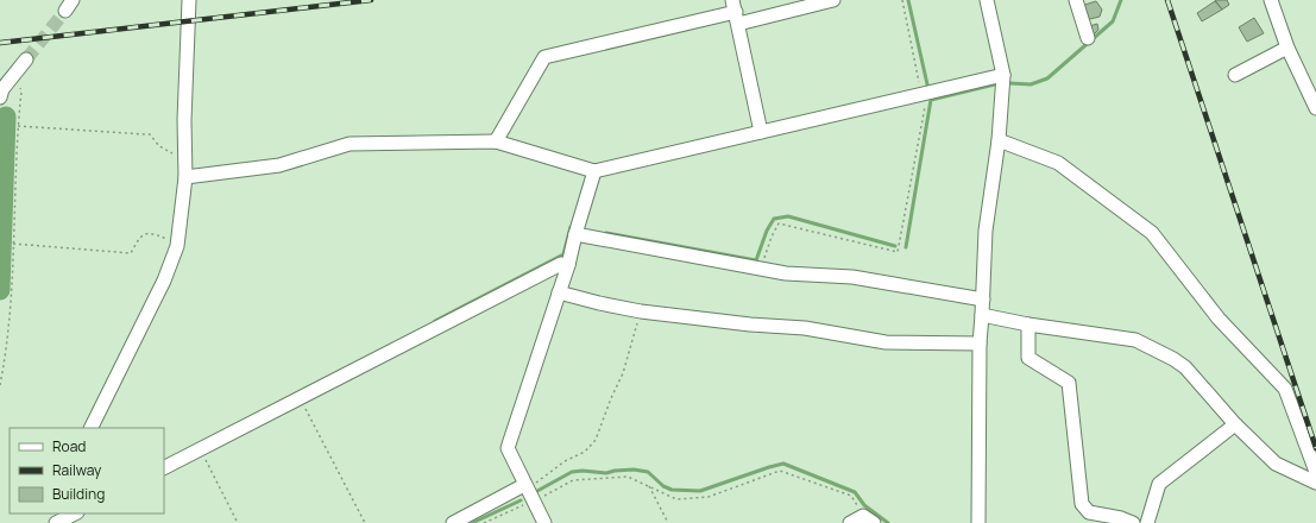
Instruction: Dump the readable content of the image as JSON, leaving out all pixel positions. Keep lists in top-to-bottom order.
{
  "legend": ["Road", "Railway", "Building"]
}
